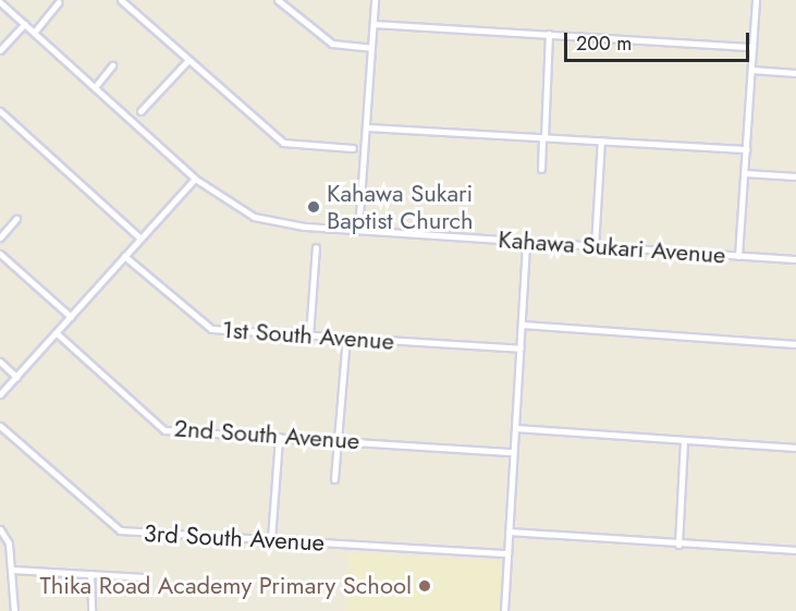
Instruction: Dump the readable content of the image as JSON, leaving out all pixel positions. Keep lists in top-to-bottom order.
{
  "streets": {
    "street": [
      "Kahawa Sukari Avenue",
      "1st South Avenue",
      "2nd South Avenue",
      "3rd South Avenue"
    ]
  },
  "places": ["Kahawa Sukari Baptist Church", "Thika Road Academy Primary School"],
  "scale_bar": "200 m"
}
